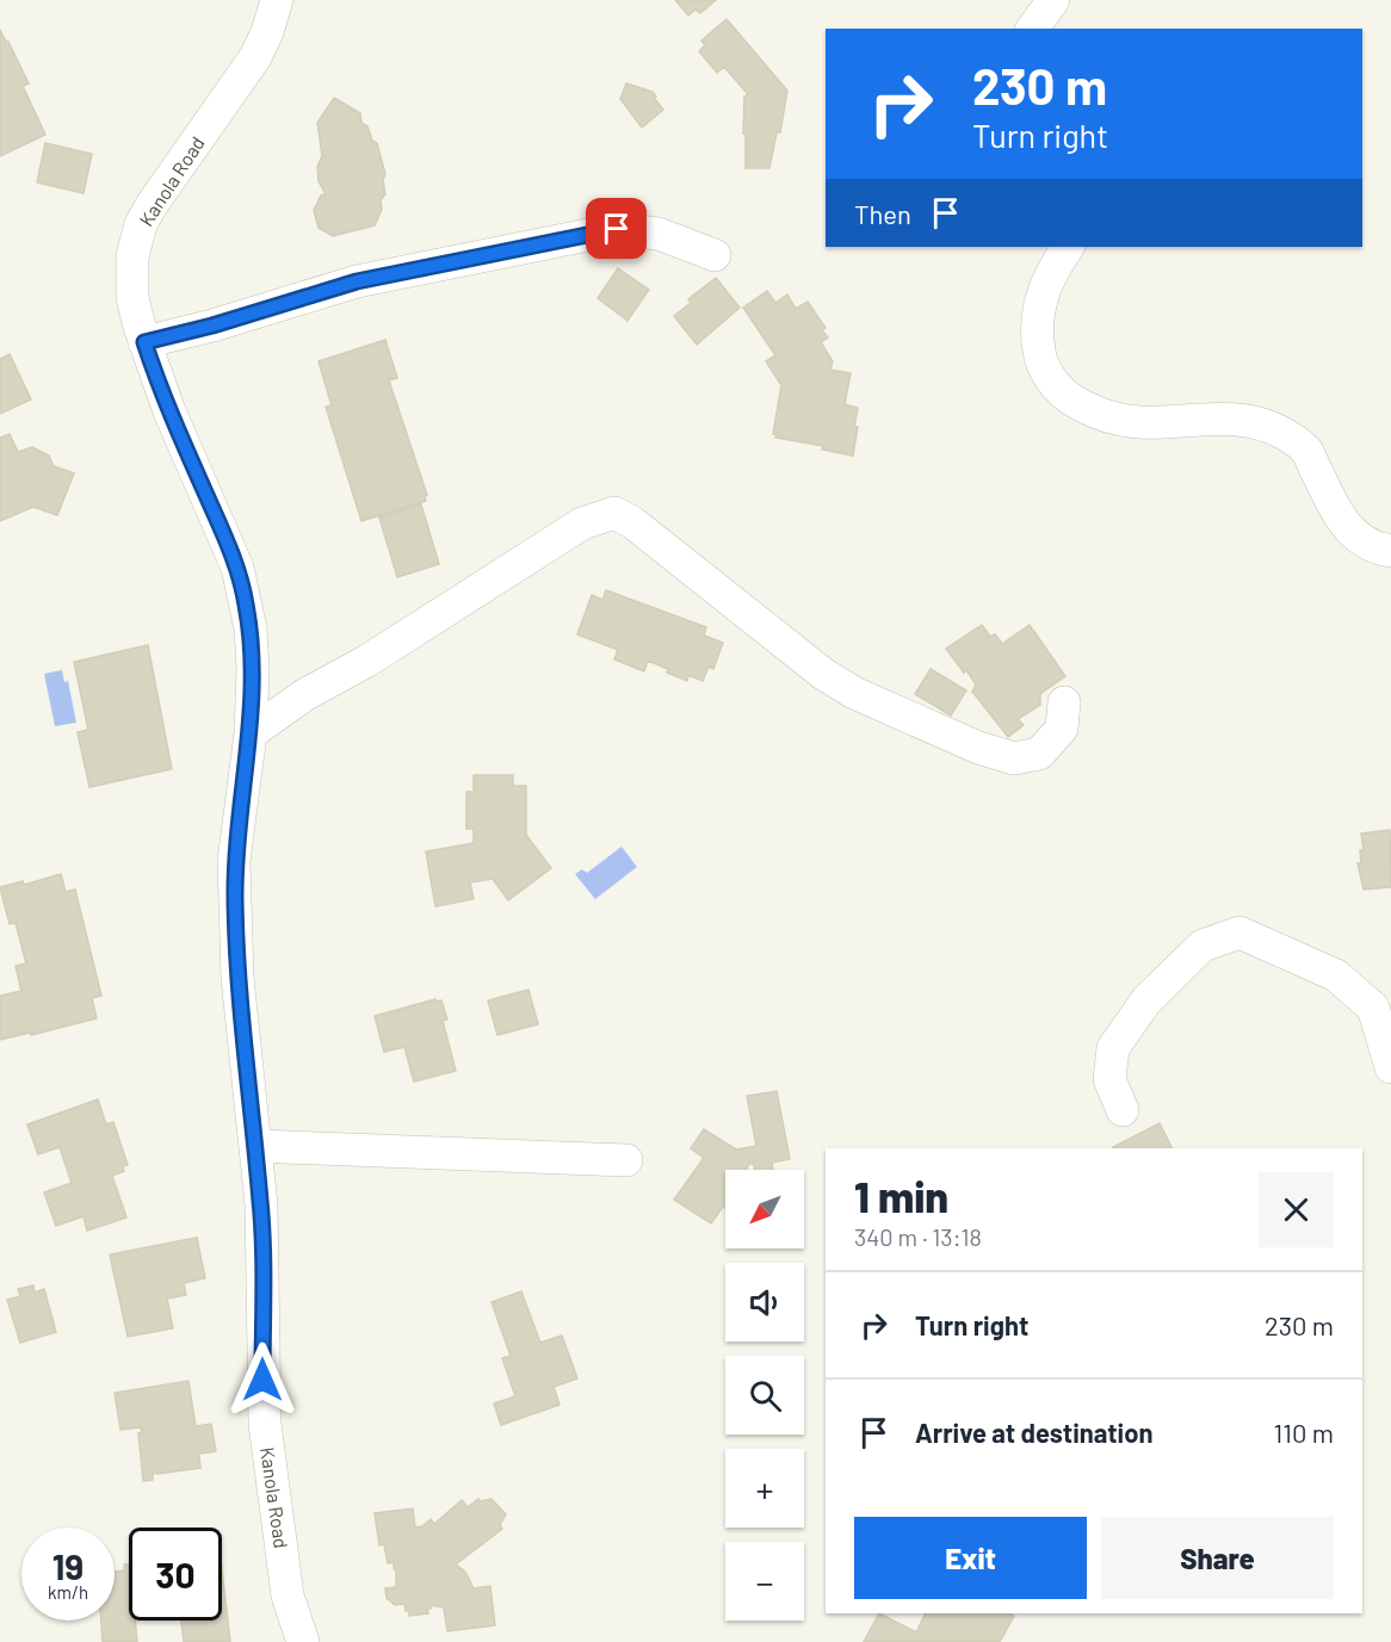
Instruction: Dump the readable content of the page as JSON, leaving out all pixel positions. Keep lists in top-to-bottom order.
{
  "streets": {
    "street": ["Kanola Road"]
  },
  "north": "bottom left",
  "page": {
    "turn": ["230 m", "Turn right"],
    "then": "Then",
    "heading": ["1 min", "340 m · 13:18"],
    "map_buttons": ["+", "−"],
    "list": [
      {
        "name": "Turn right",
        "value": "230 m"
      },
      {
        "name": "Arrive at destination",
        "value": "110 m"
      }
    ],
    "buttons": ["Exit", "Share"],
    "speed": "19 km/h",
    "limit": "30"
  }
}
